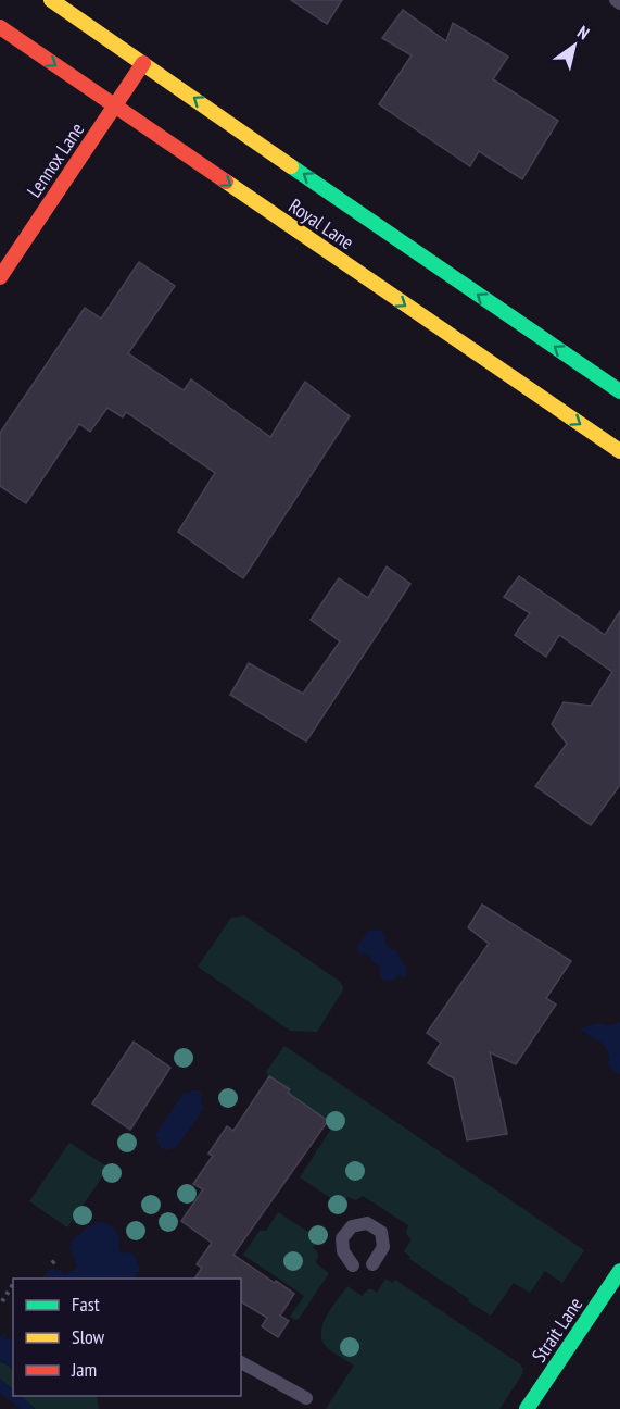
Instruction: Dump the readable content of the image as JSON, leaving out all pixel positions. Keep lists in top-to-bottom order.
{
  "streets": {
    "main road": ["Lennox Lane", "Royal Lane", "Strait Lane"]
  },
  "crossings": [
    ["Lennox Lane", "Royal Lane"]
  ],
  "legend": ["Fast", "Slow", "Jam"],
  "north": "top right"
}
